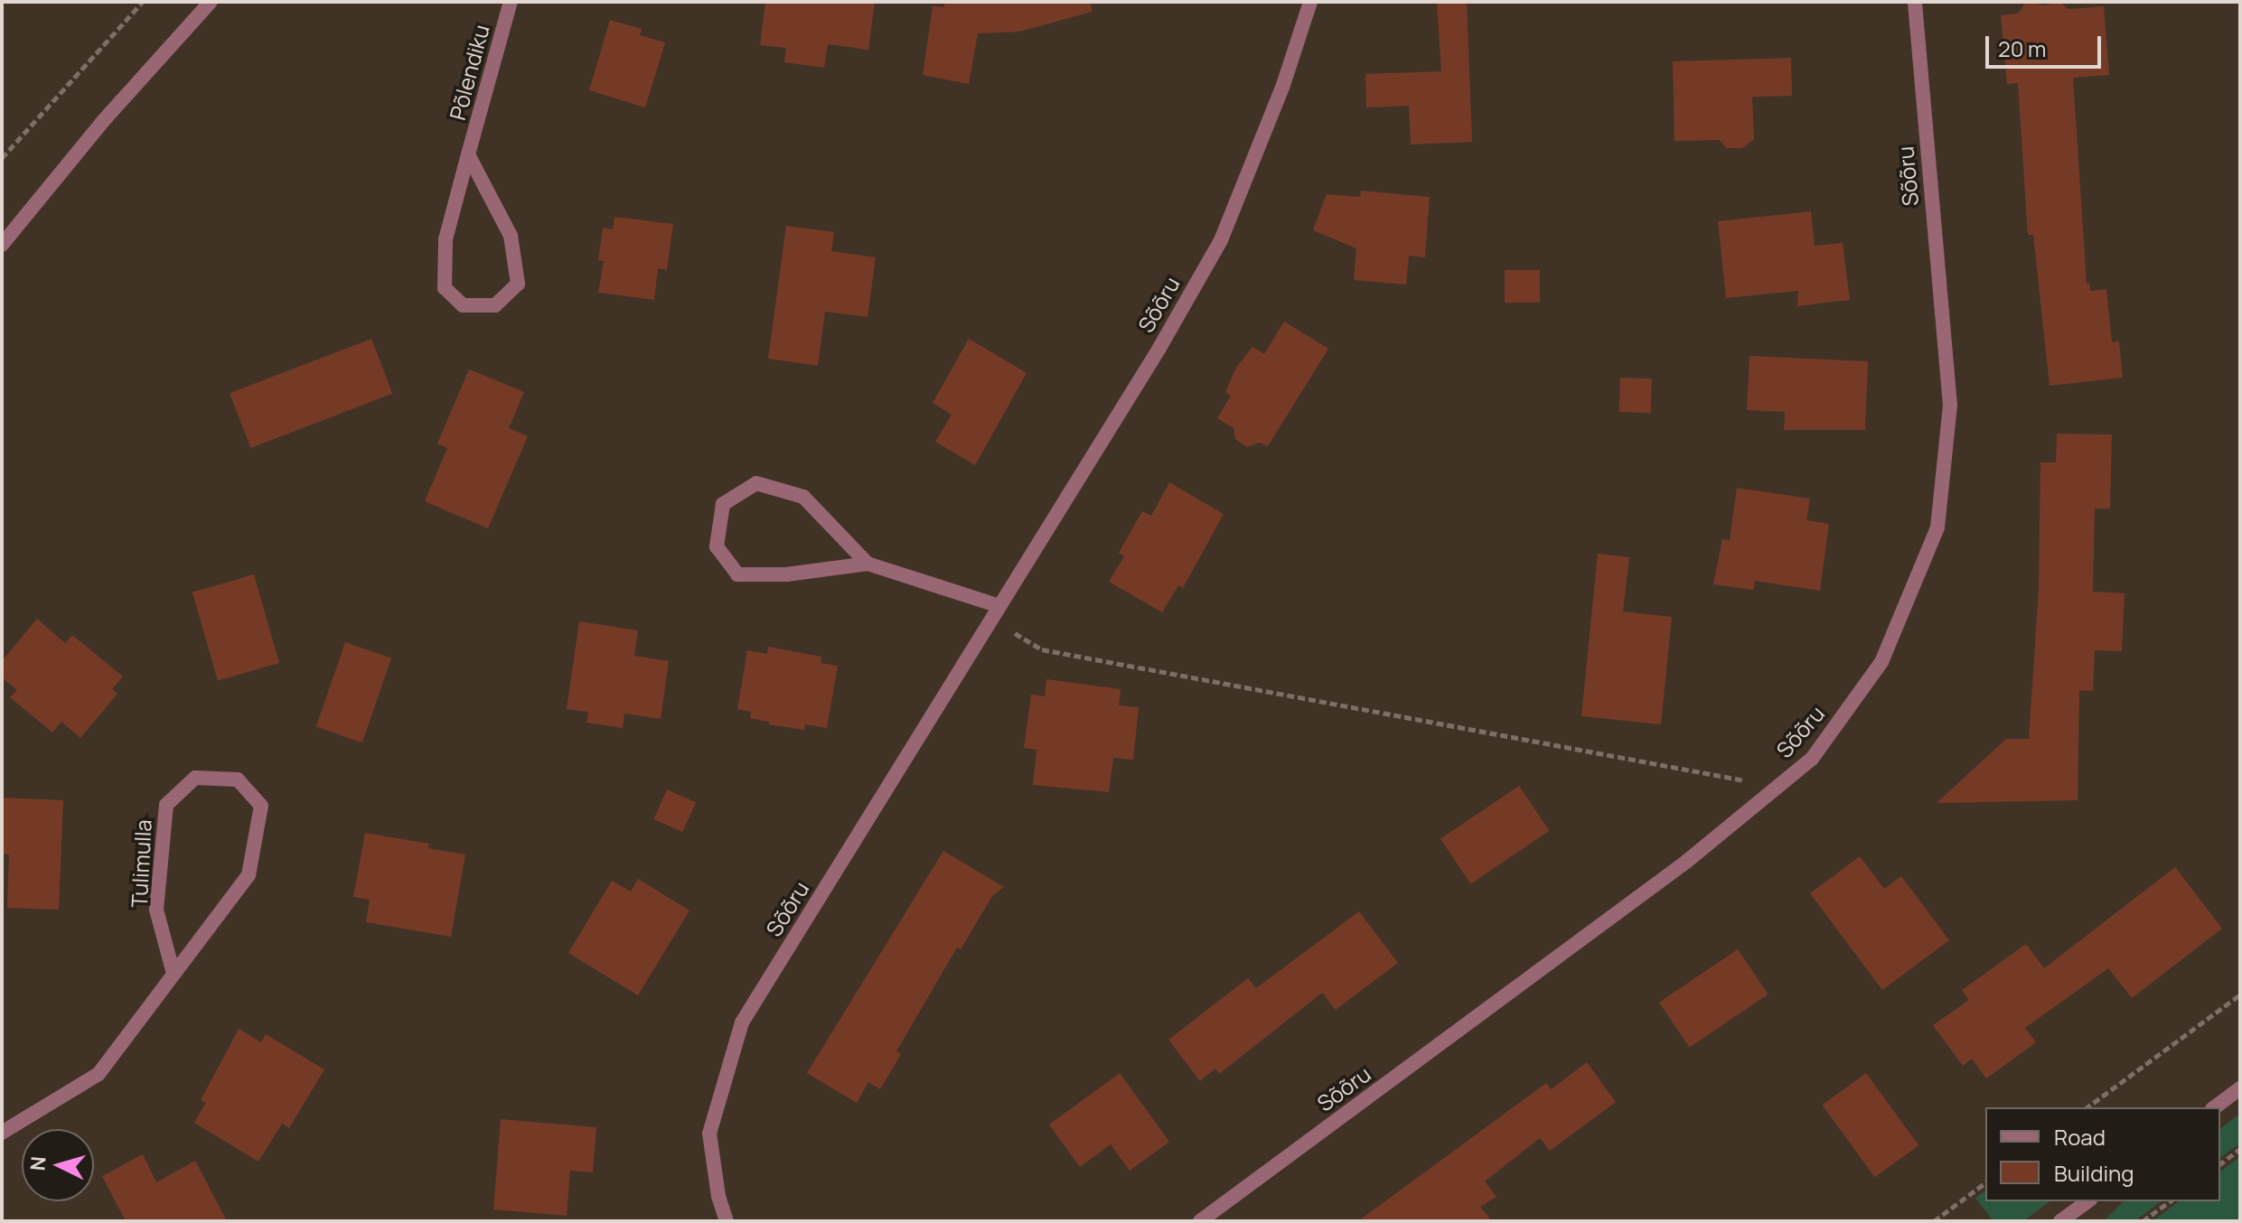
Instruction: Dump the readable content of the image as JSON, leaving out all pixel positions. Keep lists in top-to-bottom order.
{
  "streets": {
    "street": ["Põlendiku", "Sõõru", "Tulimulla"]
  },
  "legend": ["Road", "Building"],
  "scale_bar": "20 m",
  "north": "left"
}
